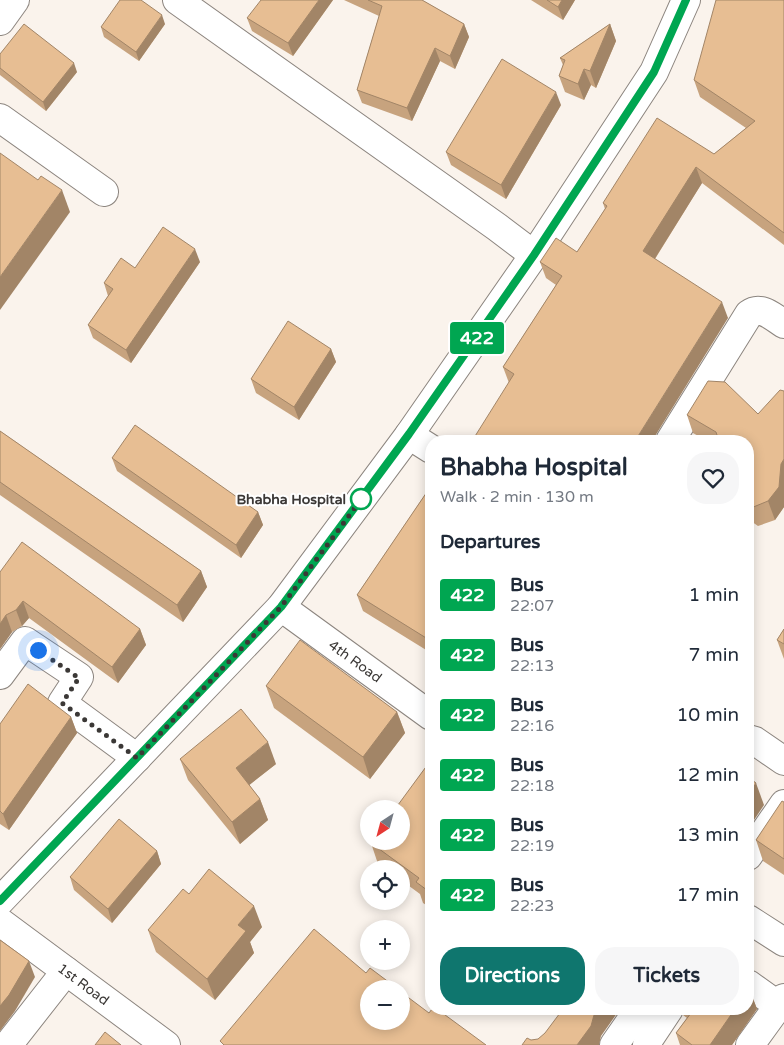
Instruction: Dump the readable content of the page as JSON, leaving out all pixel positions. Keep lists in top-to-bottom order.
{
  "streets": {
    "street": ["4th Road", "1st Road"]
  },
  "places": ["Bhabha Hospital"],
  "lines": ["bus line 422"],
  "north": "bottom left",
  "page": {
    "on_map": "422",
    "heading": [
      ["Bhabha Hospital", "Walk · 2 min · 130 m"],
      "Departures"
    ],
    "list": [
      {
        "mark": "422",
        "name": "Bus",
        "note": "22:07",
        "value": "1 min"
      },
      {
        "mark": "422",
        "name": "Bus",
        "note": "22:13",
        "value": "7 min"
      },
      {
        "mark": "422",
        "name": "Bus",
        "note": "22:16",
        "value": "10 min"
      },
      {
        "mark": "422",
        "name": "Bus",
        "note": "22:18",
        "value": "12 min"
      },
      {
        "mark": "422",
        "name": "Bus",
        "note": "22:19",
        "value": "13 min"
      },
      {
        "mark": "422",
        "name": "Bus",
        "note": "22:23",
        "value": "17 min"
      }
    ],
    "map_buttons": ["+", "−"],
    "buttons": ["Directions", "Tickets"]
  }
}
